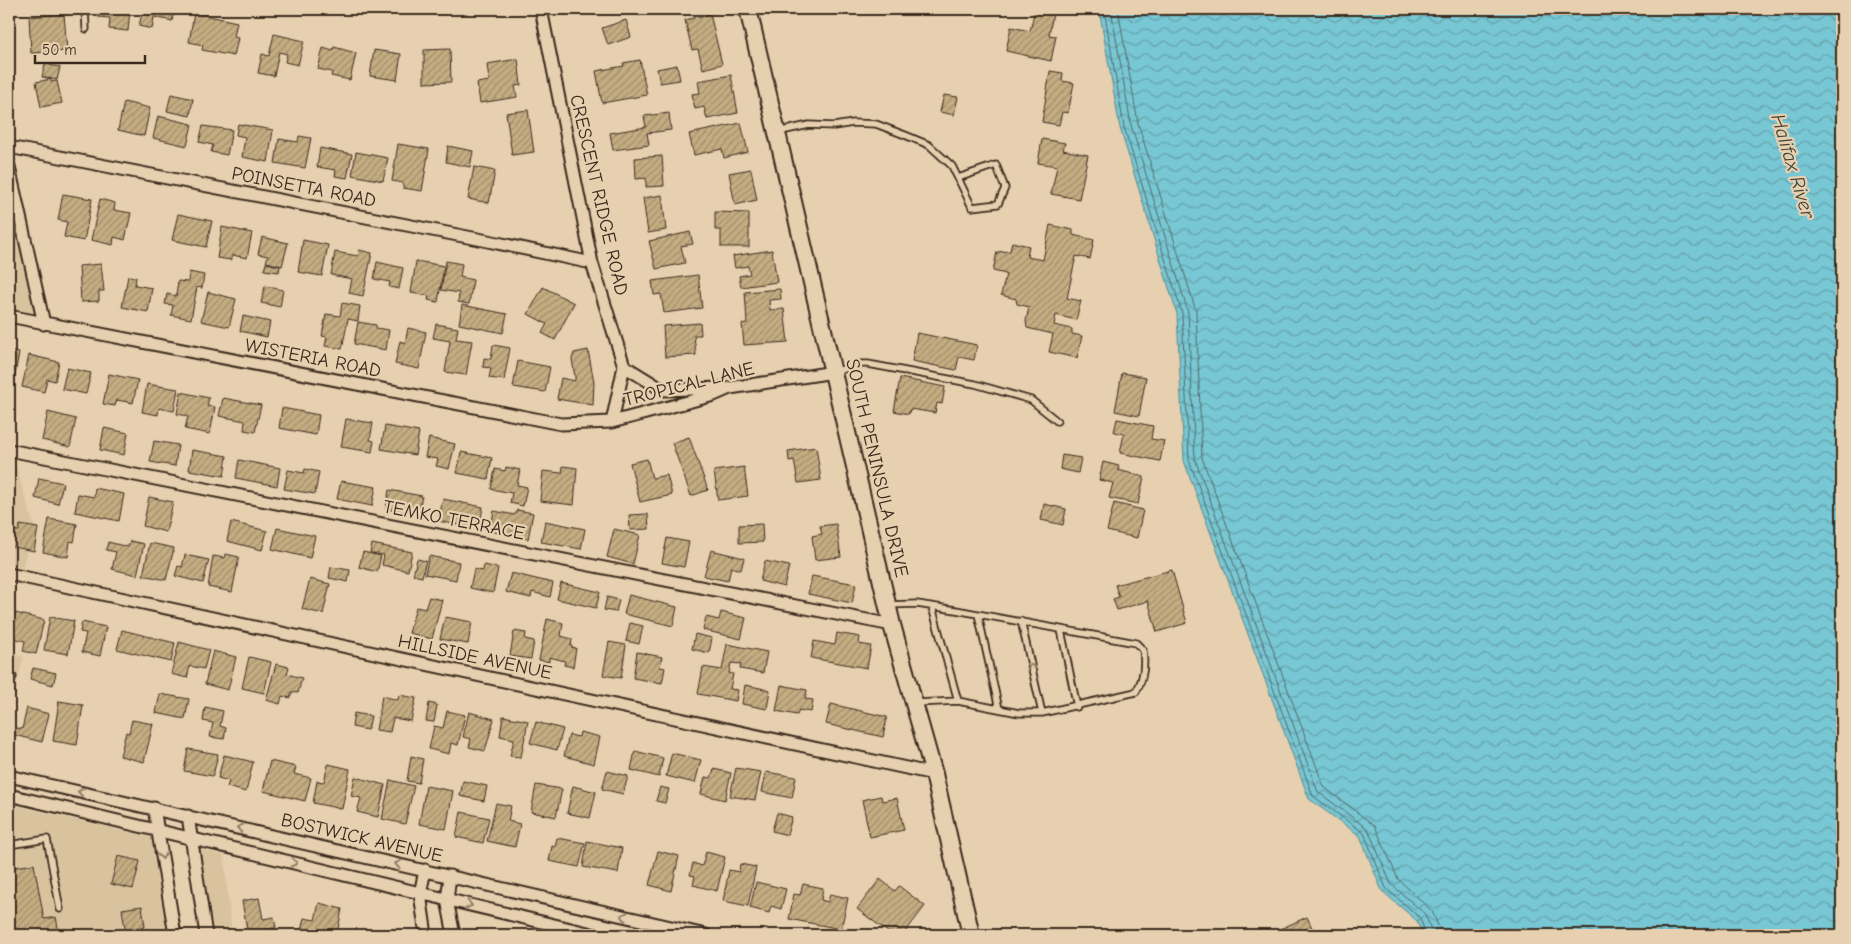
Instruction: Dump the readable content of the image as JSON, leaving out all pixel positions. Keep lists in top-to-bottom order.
{
  "streets": {
    "main road": ["SOUTH PENINSULA DRIVE"],
    "street": [
      "POINSETTA ROAD",
      "CRESCENT RIDGE ROAD",
      "WISTERIA ROAD",
      "TROPICAL LANE",
      "TEMKO TERRACE",
      "HILLSIDE AVENUE",
      "BOSTWICK AVENUE"
    ]
  },
  "crossings": [
    ["POINSETTA ROAD", "CRESCENT RIDGE ROAD"],
    ["WISTERIA ROAD", "TROPICAL LANE"],
    ["TROPICAL LANE", "SOUTH PENINSULA DRIVE"],
    ["SOUTH PENINSULA DRIVE", "TEMKO TERRACE"],
    ["SOUTH PENINSULA DRIVE", "HILLSIDE AVENUE"]
  ],
  "water": ["Halifax River"],
  "scale_bar": "50 m"
}
